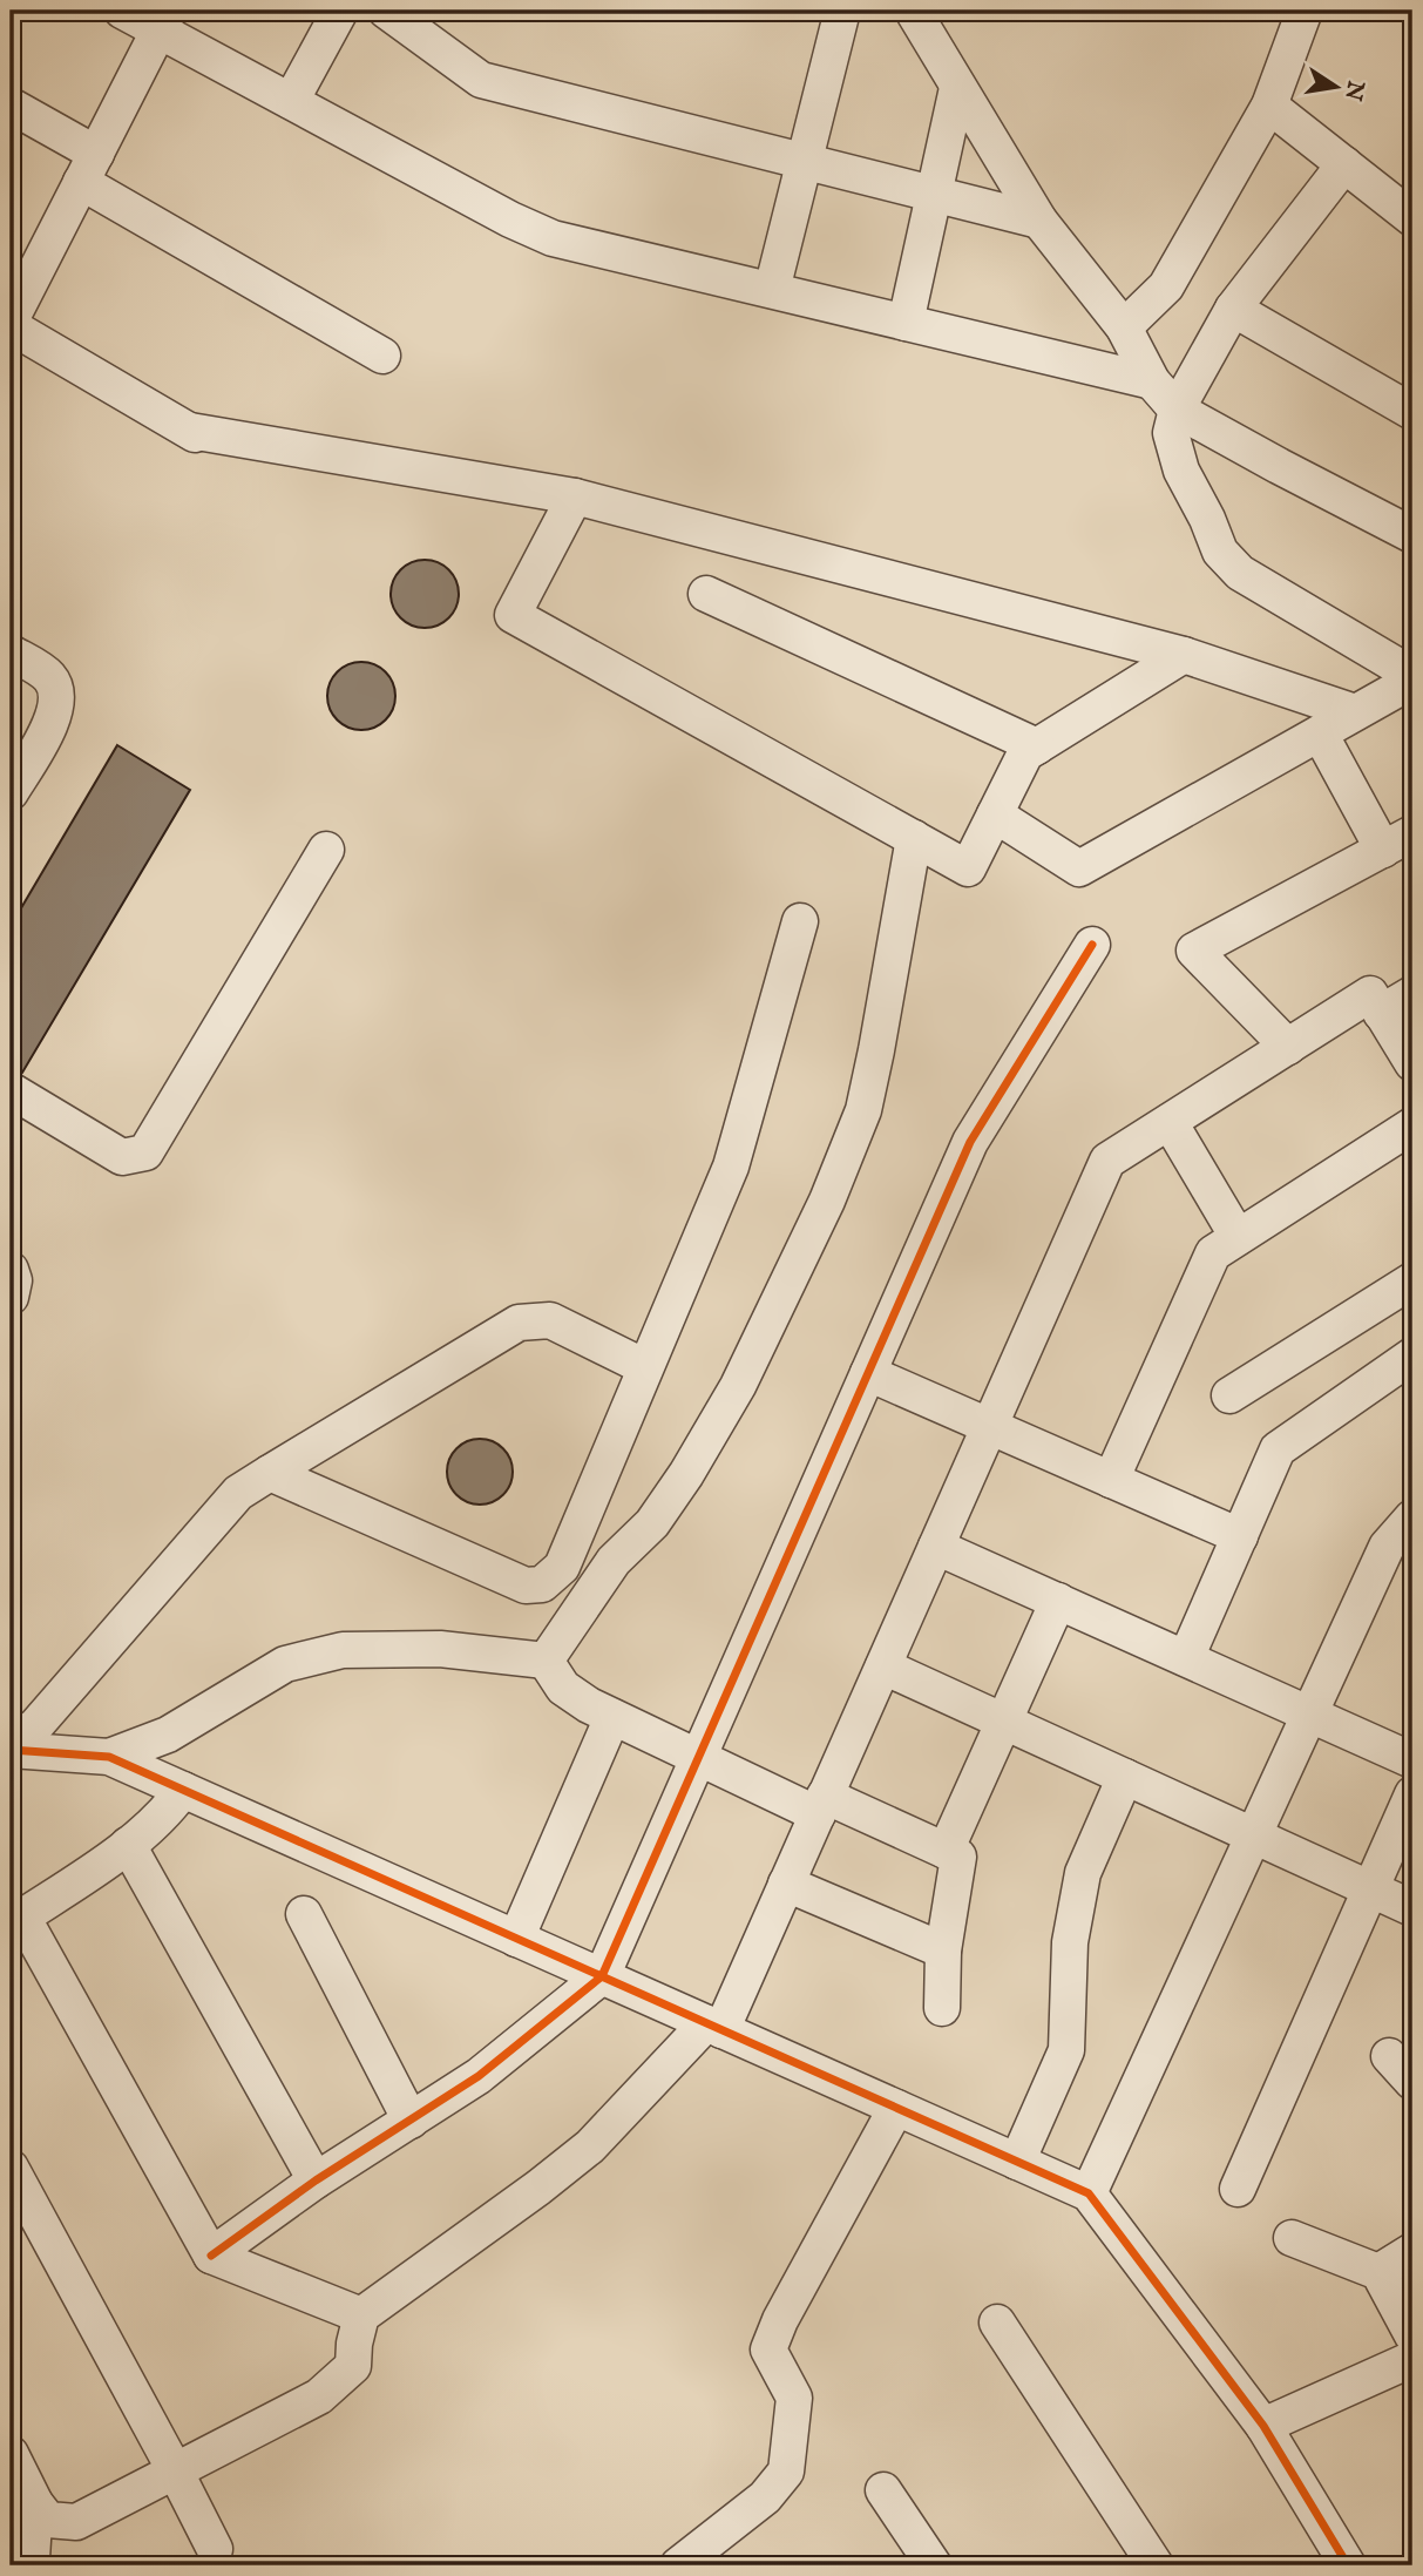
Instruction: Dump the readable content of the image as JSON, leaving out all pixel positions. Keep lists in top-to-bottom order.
{
  "north": "right"
}
